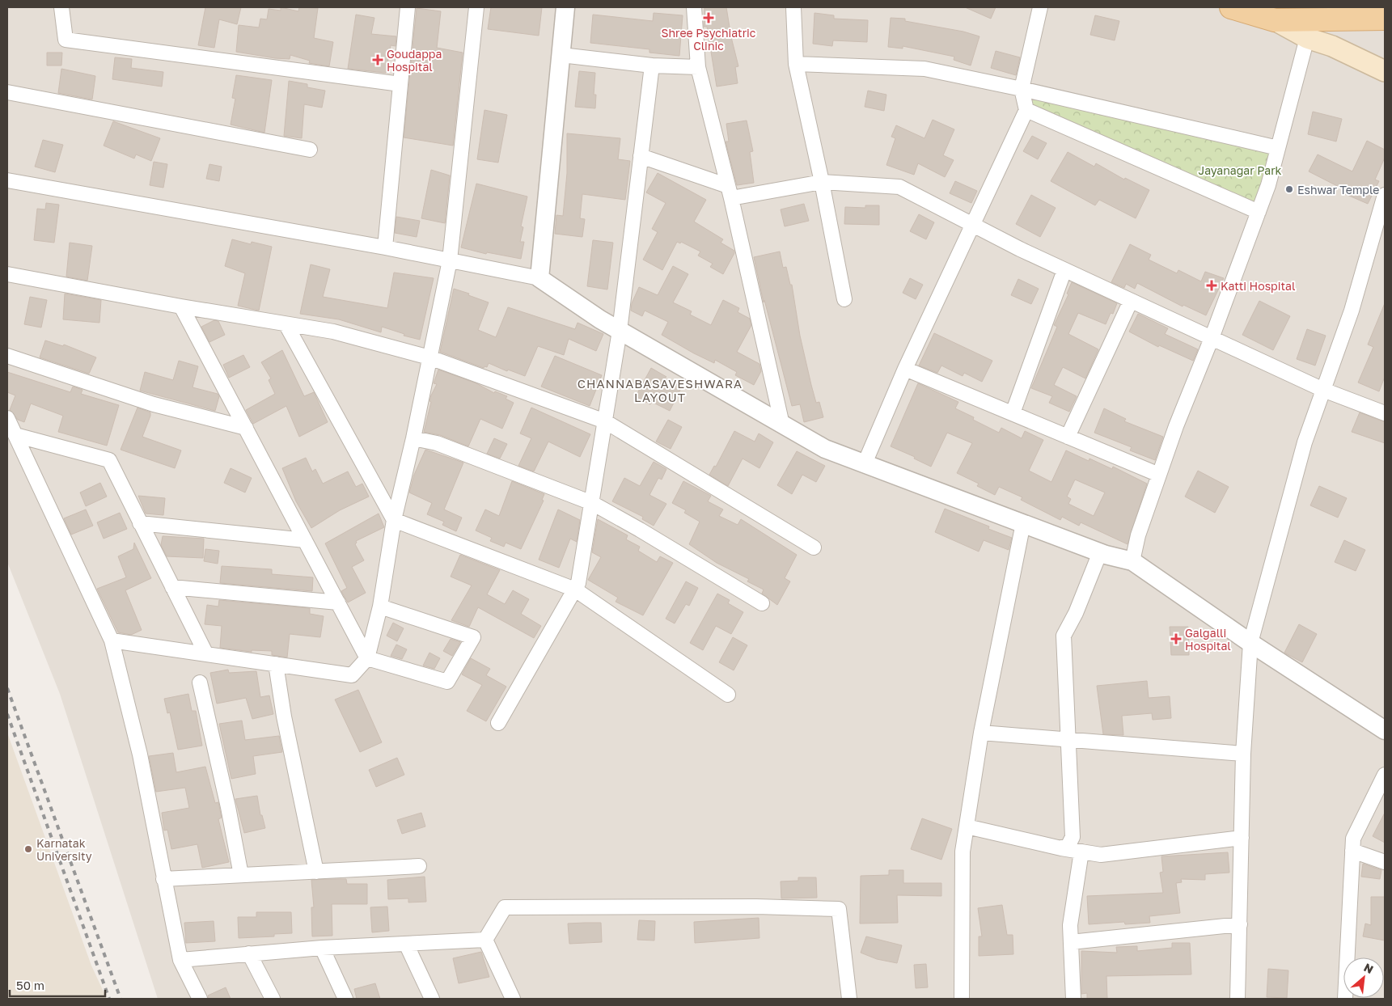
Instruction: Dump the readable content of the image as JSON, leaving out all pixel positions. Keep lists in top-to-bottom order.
{
  "districts": ["CHANNABASAVESHWARA LAYOUT"],
  "parks": ["Jayanagar Park"],
  "places": {
    "health": [
      "Shree Psychiatric Clinic",
      "Goudappa Hospital",
      "Katti Hospital",
      "Galgalli Hospital"
    ],
    "other": ["Eshwar Temple", "Karnatak University"]
  },
  "scale_bar": "50 m",
  "north": "top right"
}
